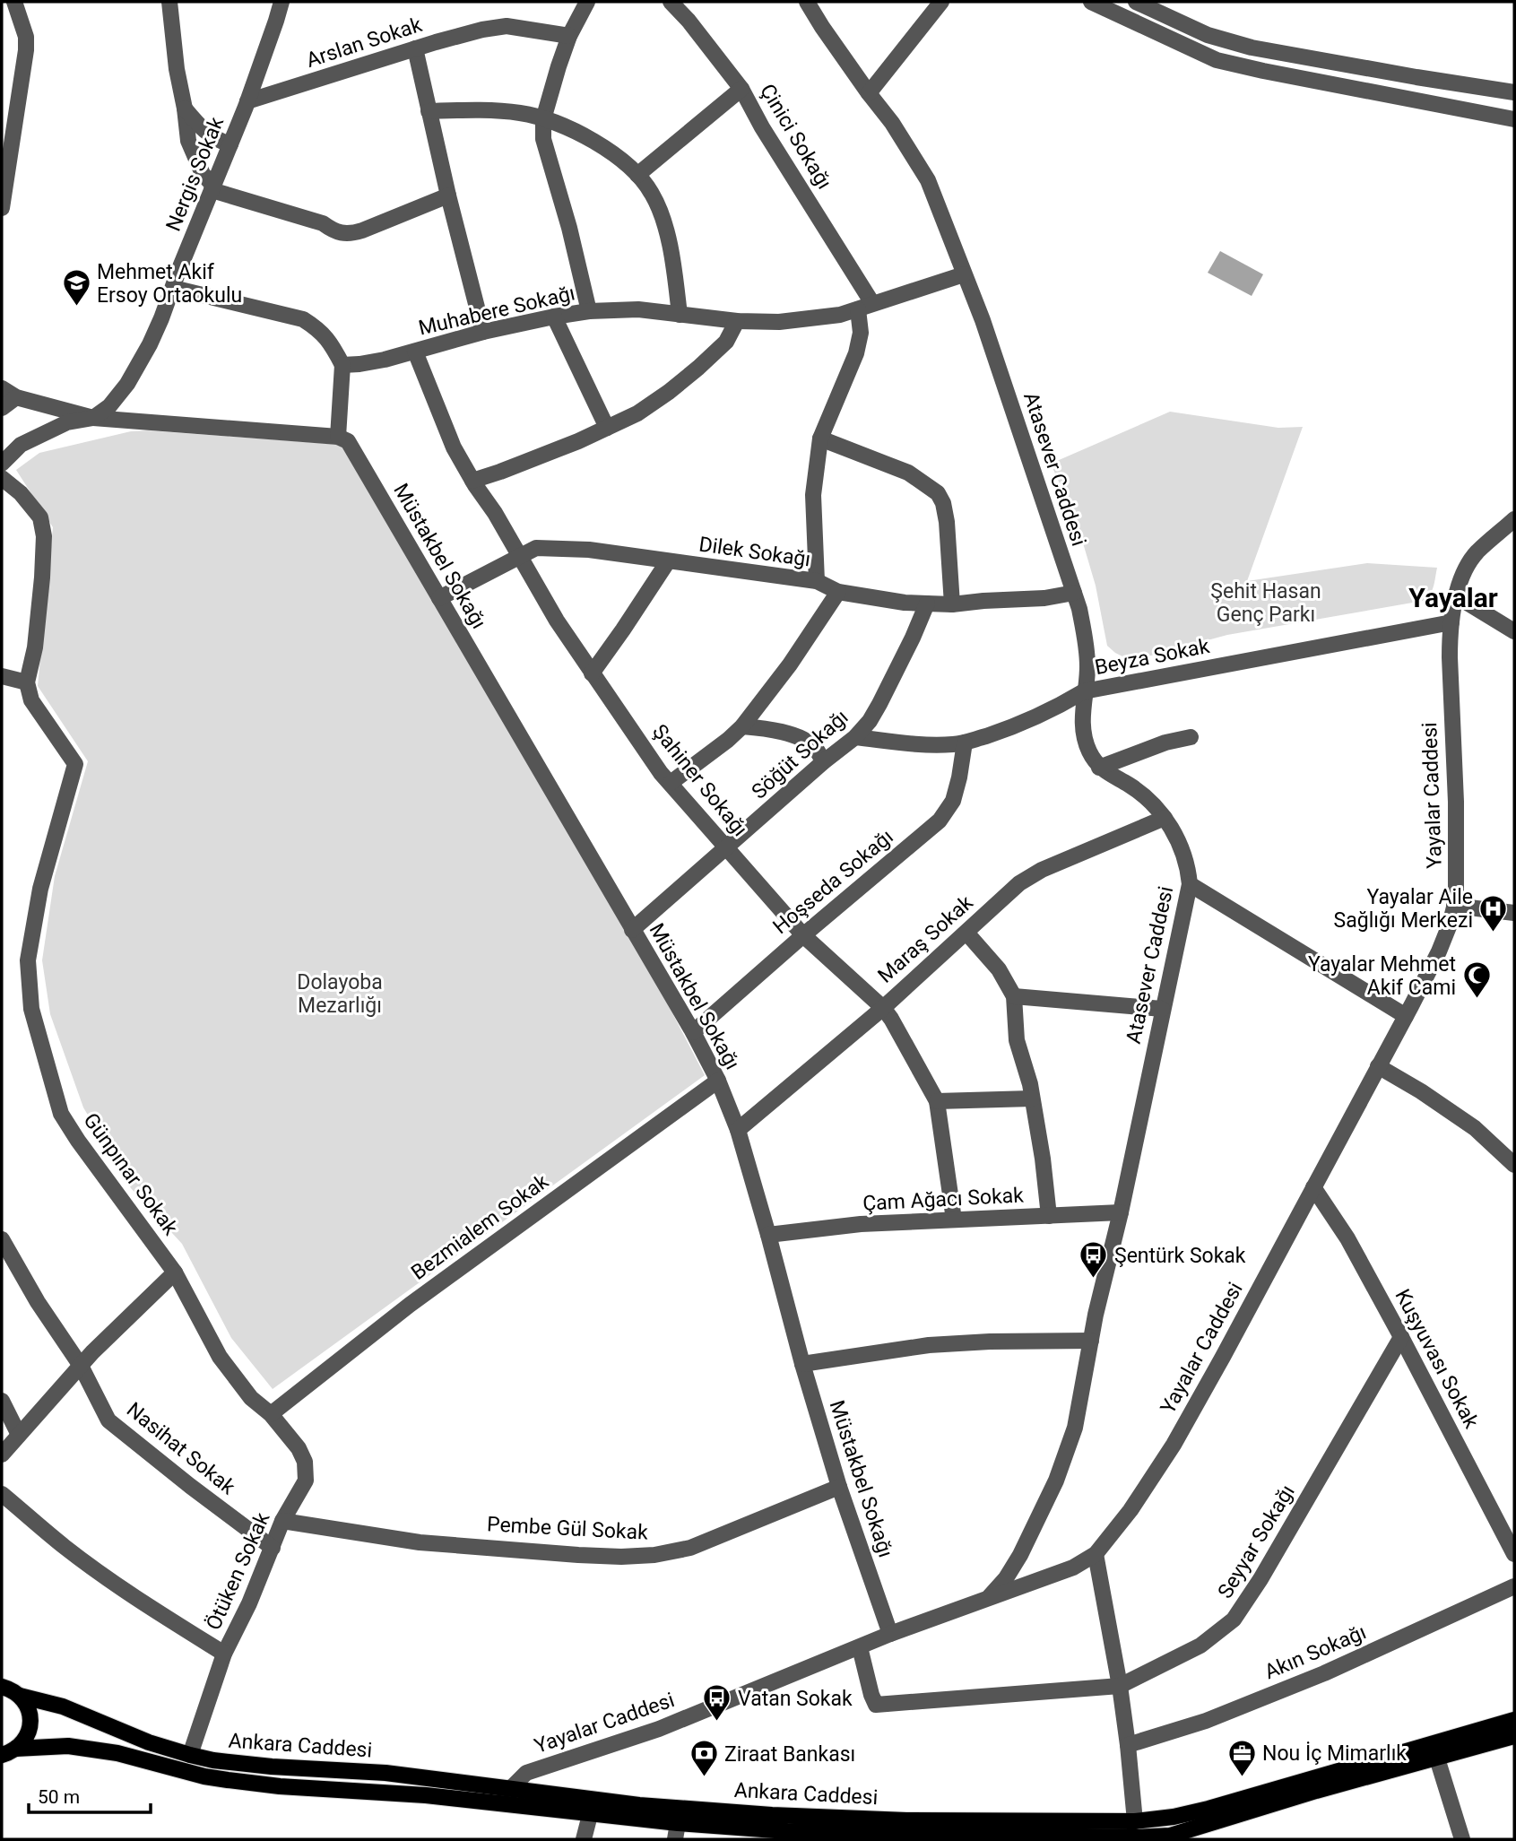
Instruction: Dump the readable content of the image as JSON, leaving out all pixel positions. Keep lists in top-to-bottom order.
{
  "streets": {
    "main road": ["Ankara Caddesi"],
    "street": [
      "Arslan Sokak",
      "Çinici Sokağı",
      "Nergis Sokak",
      "Muhabere Sokağı",
      "Atasever Caddesi",
      "Dilek Sokağı",
      "Müstakbel Sokağı",
      "Beyza Sokak",
      "Söğüt Sokağı",
      "Şahiner Sokağı",
      "Yayalar Caddesi",
      "Hoşseda Sokağı",
      "Maraş Sokak",
      "Günpınar Sokak",
      "Çam Ağacı Sokak",
      "Bezmialem Sokak",
      "Kuşyuvası Sokak",
      "Nasihat Sokak",
      "Pembe Gül Sokak",
      "Seyyar Sokağı",
      "Ötüken Sokak",
      "Akın Sokağı"
    ]
  },
  "crossings": [
    ["Arslan Sokak", "Nergis Sokak"],
    ["Çinici Sokağı", "Muhabere Sokağı"],
    ["Muhabere Sokağı", "Atasever Caddesi"],
    ["Muhabere Sokağı", "Şahiner Sokağı"],
    ["Atasever Caddesi", "Dilek Sokağı"],
    ["Atasever Caddesi", "Beyza Sokak"],
    ["Atasever Caddesi", "Yayalar Caddesi"],
    ["Atasever Caddesi", "Maraş Sokak"],
    ["Atasever Caddesi", "Çam Ağacı Sokak"],
    ["Dilek Sokağı", "Müstakbel Sokağı"],
    ["Dilek Sokağı", "Söğüt Sokağı"],
    ["Dilek Sokağı", "Şahiner Sokağı"],
    ["Müstakbel Sokağı", "Söğüt Sokağı"],
    ["Müstakbel Sokağı", "Yayalar Caddesi"],
    ["Müstakbel Sokağı", "Hoşseda Sokağı"],
    ["Müstakbel Sokağı", "Maraş Sokak"],
    ["Müstakbel Sokağı", "Çam Ağacı Sokak"],
    ["Müstakbel Sokağı", "Bezmialem Sokak"],
    ["Müstakbel Sokağı", "Pembe Gül Sokak"],
    ["Beyza Sokak", "Söğüt Sokağı"],
    ["Beyza Sokak", "Yayalar Caddesi"],
    ["Beyza Sokak", "Hoşseda Sokağı"],
    ["Söğüt Sokağı", "Şahiner Sokağı"],
    ["Şahiner Sokağı", "Hoşseda Sokağı"],
    ["Şahiner Sokağı", "Maraş Sokak"],
    ["Şahiner Sokağı", "Çam Ağacı Sokak"],
    ["Yayalar Caddesi", "Kuşyuvası Sokak"],
    ["Yayalar Caddesi", "Seyyar Sokağı"],
    ["Yayalar Caddesi", "Ankara Caddesi"],
    ["Günpınar Sokak", "Bezmialem Sokak"],
    ["Günpınar Sokak", "Ötüken Sokak"],
    ["Bezmialem Sokak", "Ötüken Sokak"],
    ["Kuşyuvası Sokak", "Seyyar Sokağı"],
    ["Nasihat Sokak", "Ötüken Sokak"],
    ["Pembe Gül Sokak", "Ötüken Sokak"],
    ["Ötüken Sokak", "Ankara Caddesi"]
  ],
  "districts": ["Yayalar"],
  "parks": ["Şehit Hasan Genç Parkı", "Dolayoba Mezarlığı"],
  "places": {
    "school or university": ["Mehmet Akif Ersoy Ortaokulu"],
    "hospital": ["Yayalar Aile Sağlığı Merkezi"],
    "mosque": ["Yayalar Mehmet Akif Cami"],
    "bus stop": ["Şentürk Sokak", "Vatan Sokak"],
    "office": ["Nou İç Mimarlık"],
    "bank": ["Ziraat Bankası"]
  },
  "scale_bar": "50 m"
}
